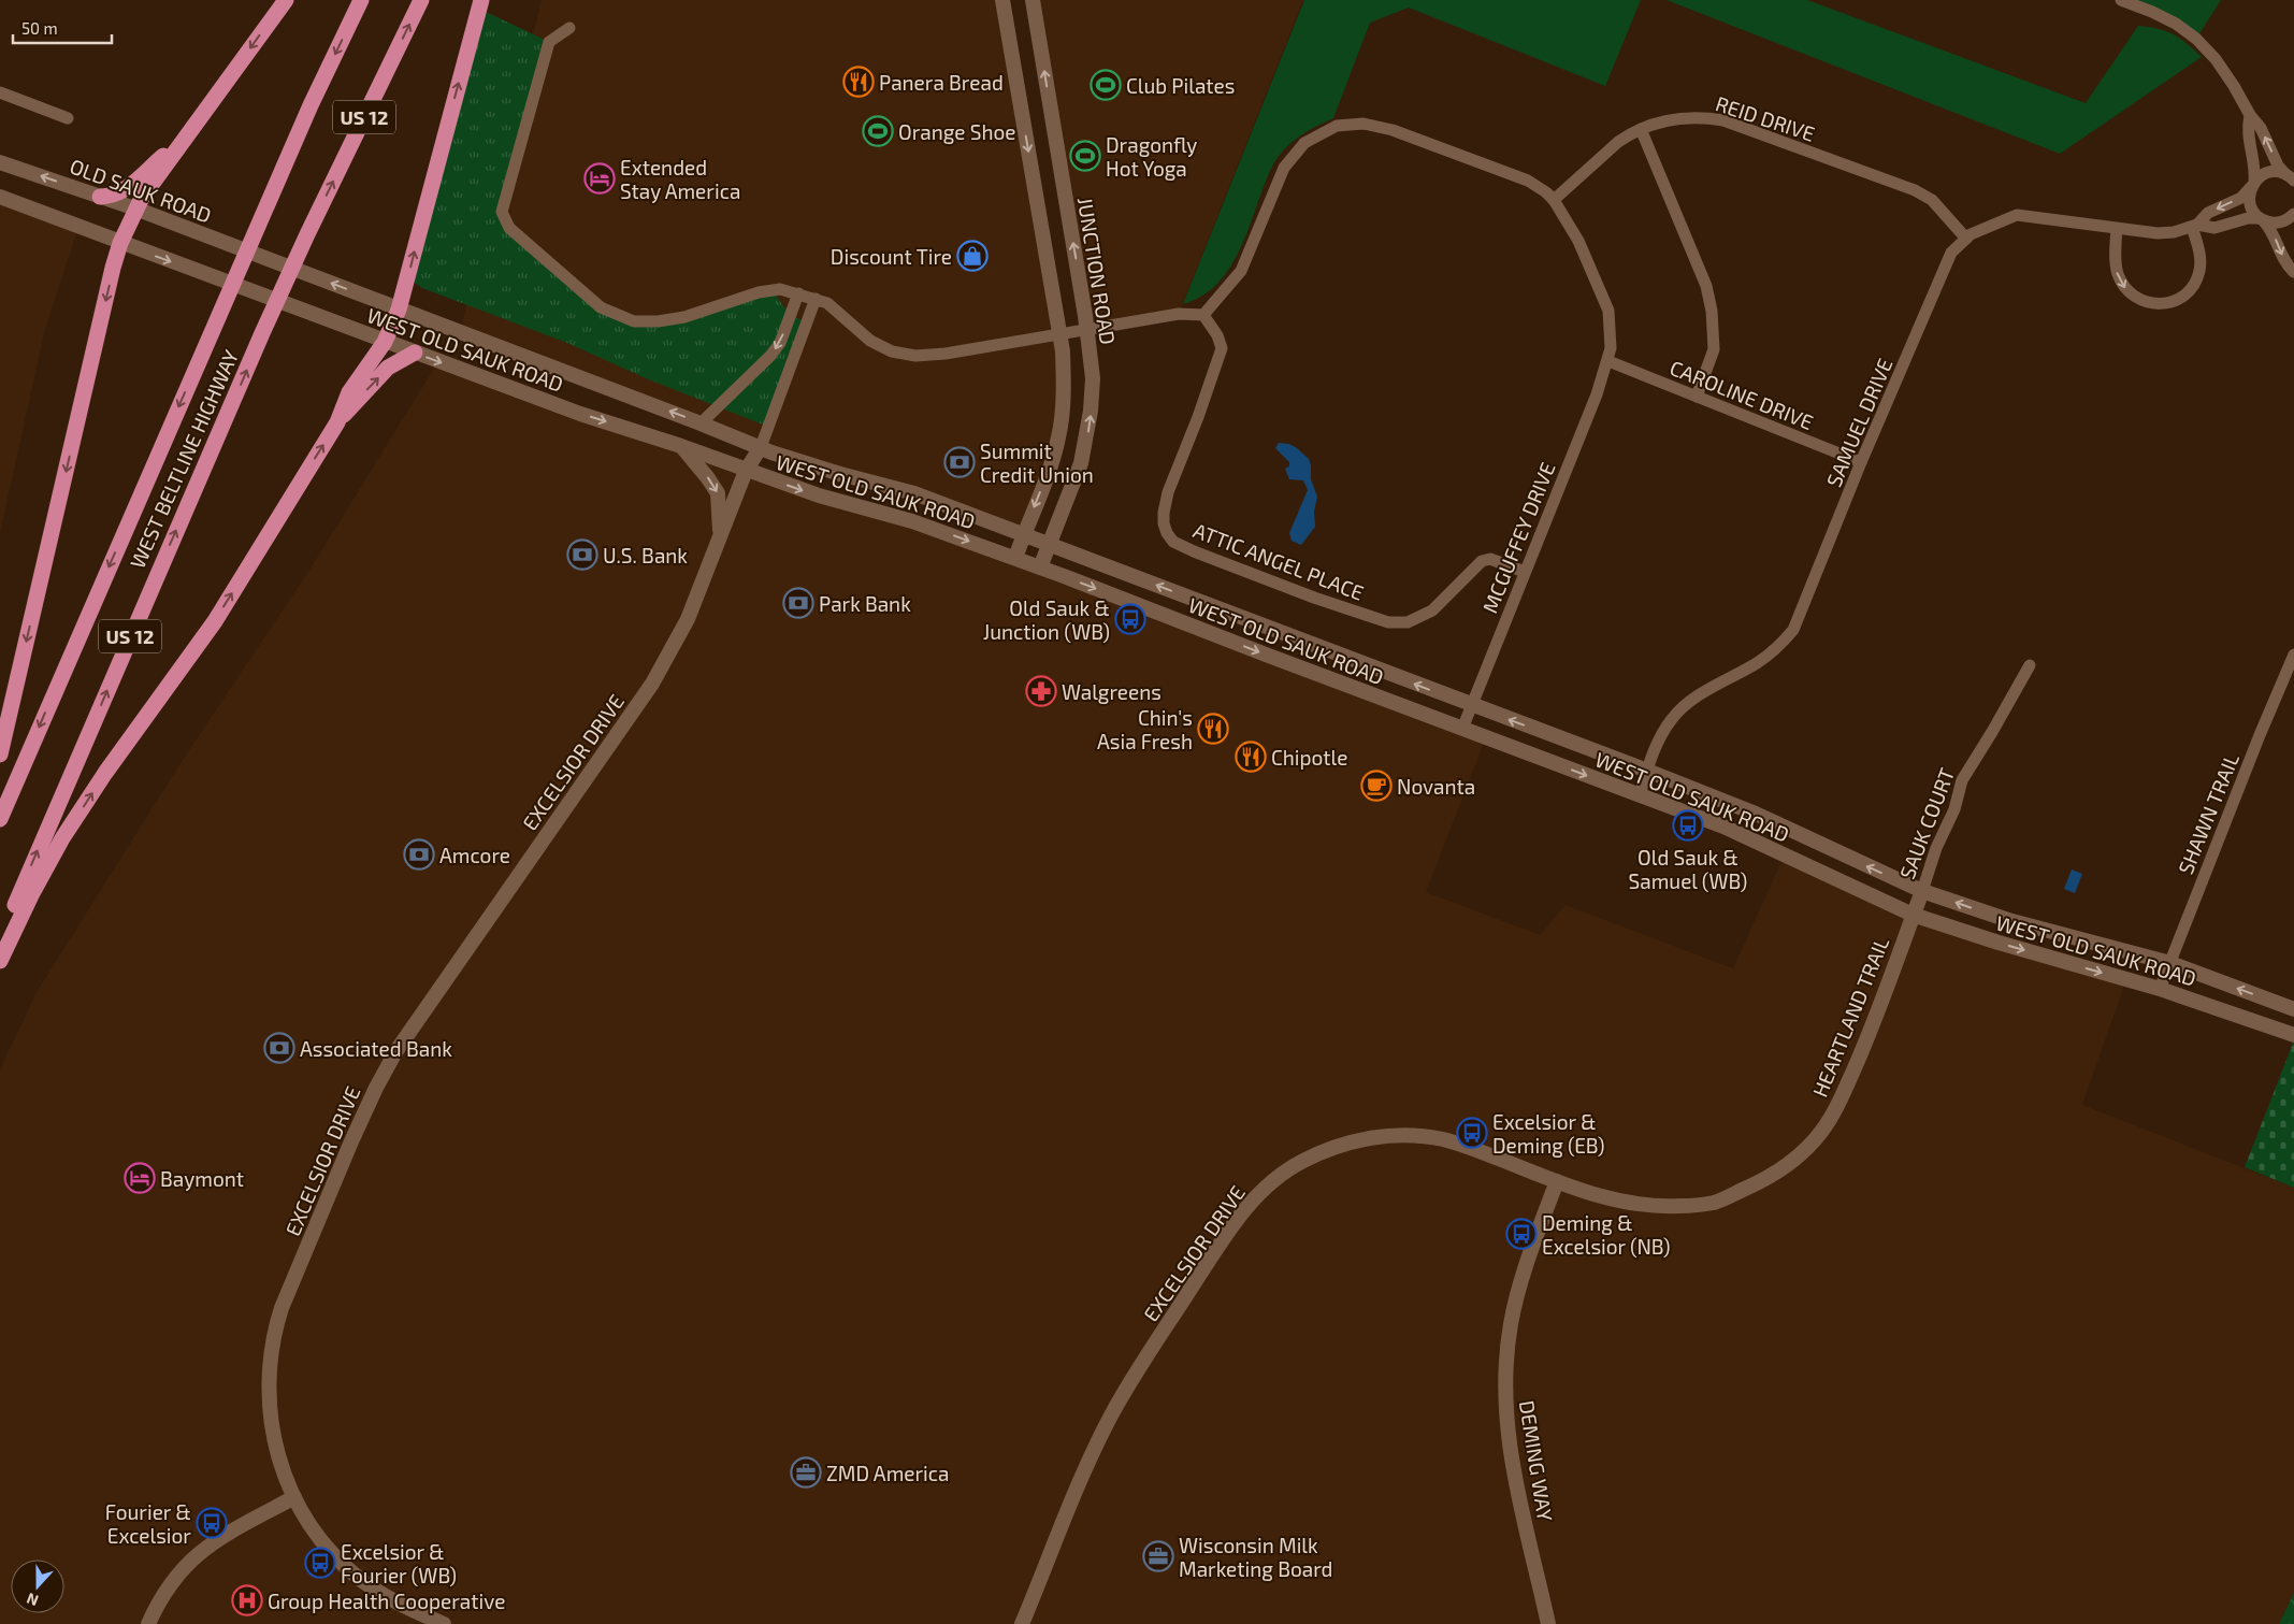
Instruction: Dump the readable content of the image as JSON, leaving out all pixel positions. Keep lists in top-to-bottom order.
{
  "streets": {
    "highway": ["US 12", "WEST BELTLINE HIGHWAY"],
    "street": [
      "REID DRIVE",
      "OLD SAUK ROAD",
      "JUNCTION ROAD",
      "WEST OLD SAUK ROAD",
      "CAROLINE DRIVE",
      "SAMUEL DRIVE",
      "MCGUFFEY DRIVE",
      "ATTIC ANGEL PLACE",
      "EXCELSIOR DRIVE",
      "SHAWN TRAIL",
      "SAUK COURT",
      "HEARTLAND TRAIL",
      "DEMING WAY"
    ]
  },
  "crossings": [
    ["REID DRIVE", "SAMUEL DRIVE"],
    ["OLD SAUK ROAD", "WEST OLD SAUK ROAD"],
    ["JUNCTION ROAD", "WEST OLD SAUK ROAD"],
    ["WEST OLD SAUK ROAD", "SAMUEL DRIVE"],
    ["WEST OLD SAUK ROAD", "MCGUFFEY DRIVE"],
    ["WEST OLD SAUK ROAD", "EXCELSIOR DRIVE"],
    ["WEST OLD SAUK ROAD", "SHAWN TRAIL"],
    ["WEST OLD SAUK ROAD", "SAUK COURT"],
    ["WEST OLD SAUK ROAD", "HEARTLAND TRAIL"],
    ["CAROLINE DRIVE", "SAMUEL DRIVE"],
    ["CAROLINE DRIVE", "MCGUFFEY DRIVE"],
    ["MCGUFFEY DRIVE", "ATTIC ANGEL PLACE"],
    ["EXCELSIOR DRIVE", "HEARTLAND TRAIL"],
    ["EXCELSIOR DRIVE", "DEMING WAY"],
    ["SAUK COURT", "HEARTLAND TRAIL"],
    ["HEARTLAND TRAIL", "DEMING WAY"]
  ],
  "places": {
    "restaurant": ["Panera Bread", "Chin's Asia Fresh", "Chipotle"],
    "sports": ["Club Pilates", "Orange Shoe", "Dragonfly Hot Yoga"],
    "hotel": ["Extended Stay America", "Baymont"],
    "shop": ["Discount Tire"],
    "bank": [
      "Summit Credit Union",
      "U.S. Bank",
      "Park Bank",
      "Amcore",
      "Associated Bank"
    ],
    "bus stop": [
      "Old Sauk & Junction (WB)",
      "Old Sauk & Samuel (WB)",
      "Excelsior & Deming (EB)",
      "Deming & Excelsior (NB)",
      "Fourier & Excelsior",
      "Excelsior & Fourier (WB)"
    ],
    "pharmacy": ["Walgreens"],
    "cafe": ["Novanta"],
    "office": ["ZMD America", "Wisconsin Milk Marketing Board"],
    "hospital": ["Group Health Cooperative"]
  },
  "scale_bar": "50 m",
  "north": "bottom"
}
